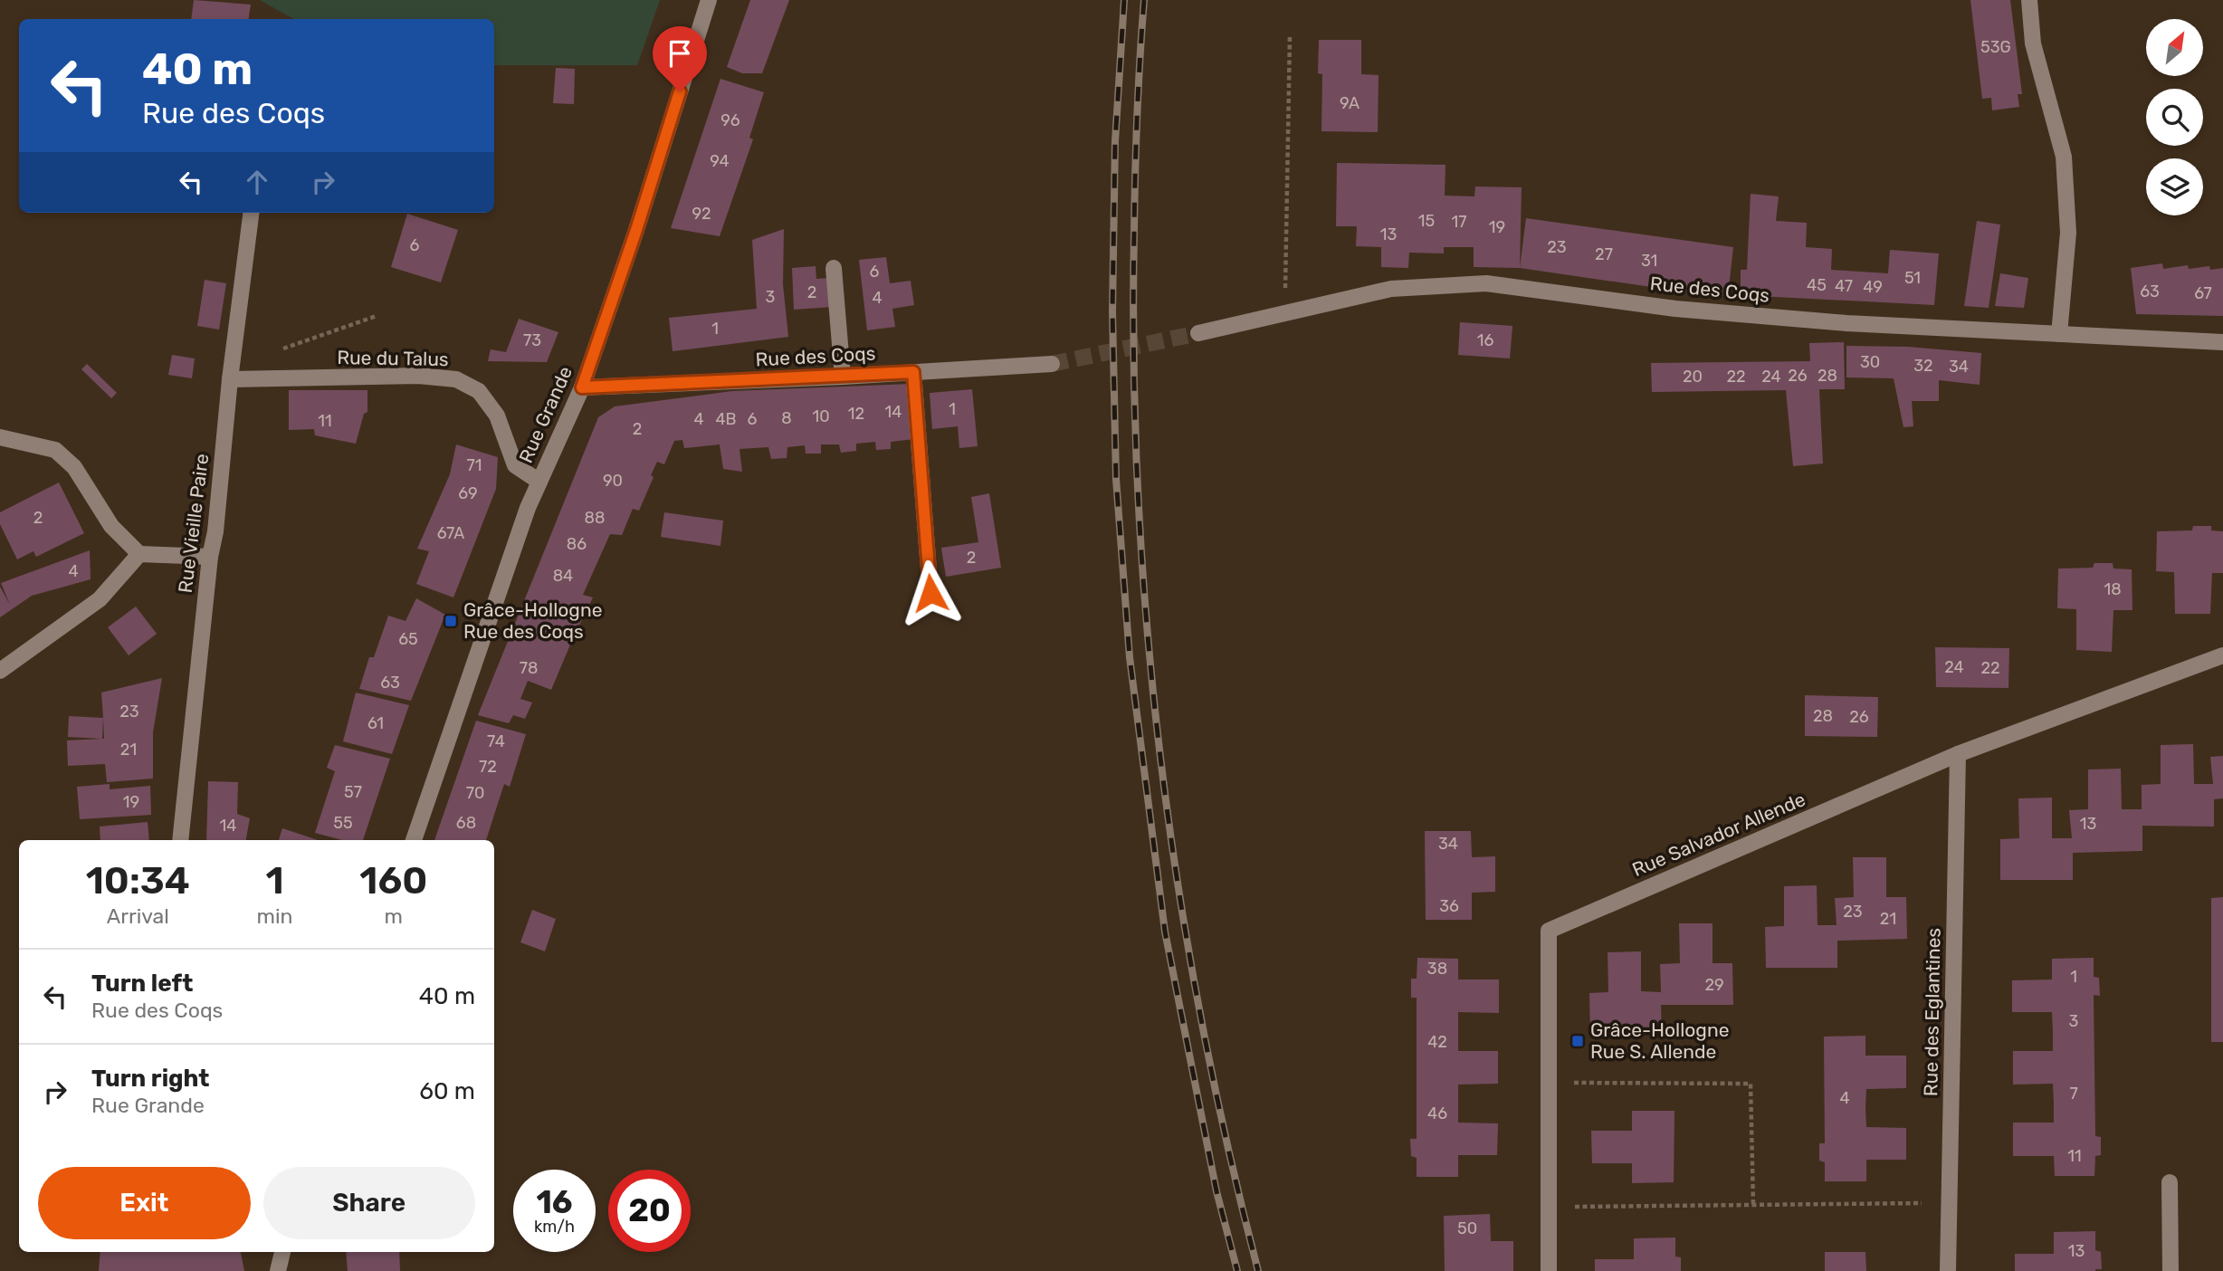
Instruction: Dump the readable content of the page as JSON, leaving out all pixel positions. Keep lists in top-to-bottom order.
{
  "streets": {
    "street": [
      "Rue des Coqs",
      "Rue du Talus",
      "Rue Grande",
      "Rue Vieille Paire",
      "Rue Salvador Allende",
      "Rue des Eglantines"
    ]
  },
  "crossings": [
    ["Rue des Coqs", "Rue Grande"],
    ["Rue du Talus", "Rue Grande"],
    ["Rue du Talus", "Rue Vieille Paire"],
    ["Rue Salvador Allende", "Rue des Eglantines"]
  ],
  "places": {
    "transit": ["Grâce-Hollogne Rue des Coqs", "Grâce-Hollogne Rue S. Allende"]
  },
  "house_numbers": [
    "53G",
    "9A",
    "96",
    "94",
    "92",
    "15",
    "17",
    "19",
    "13",
    "6",
    "23",
    "27",
    "31",
    "6",
    "51",
    "45",
    "47",
    "49",
    "63",
    "2",
    "67",
    "3",
    "4",
    "1",
    "73",
    "16",
    "30",
    "32",
    "34",
    "26",
    "28",
    "20",
    "22",
    "24",
    "1",
    "14",
    "12",
    "10",
    "8",
    "4",
    "4B",
    "6",
    "11",
    "2",
    "71",
    "90",
    "69",
    "2",
    "88",
    "67A",
    "86",
    "2",
    "4",
    "84",
    "18",
    "65",
    "24",
    "78",
    "22",
    "63",
    "23",
    "28",
    "26",
    "61",
    "74",
    "21",
    "72",
    "57",
    "70",
    "19",
    "55",
    "68",
    "13",
    "14",
    "34",
    "36",
    "23",
    "21",
    "38",
    "1",
    "29",
    "3",
    "42",
    "7",
    "4",
    "46",
    "11",
    "50",
    "13"
  ],
  "north": "top right",
  "page": {
    "turn": ["40 m", "Rue des Coqs"],
    "eta": [
      "10:34",
      "Arrival",
      "1",
      "min",
      "160",
      "m"
    ],
    "list": [
      {
        "name": "Turn left",
        "note": "Rue des Coqs",
        "value": "40 m"
      },
      {
        "name": "Turn right",
        "note": "Rue Grande",
        "value": "60 m"
      }
    ],
    "buttons": ["Exit", "Share"],
    "speed": "16 km/h",
    "limit": "20"
  }
}
